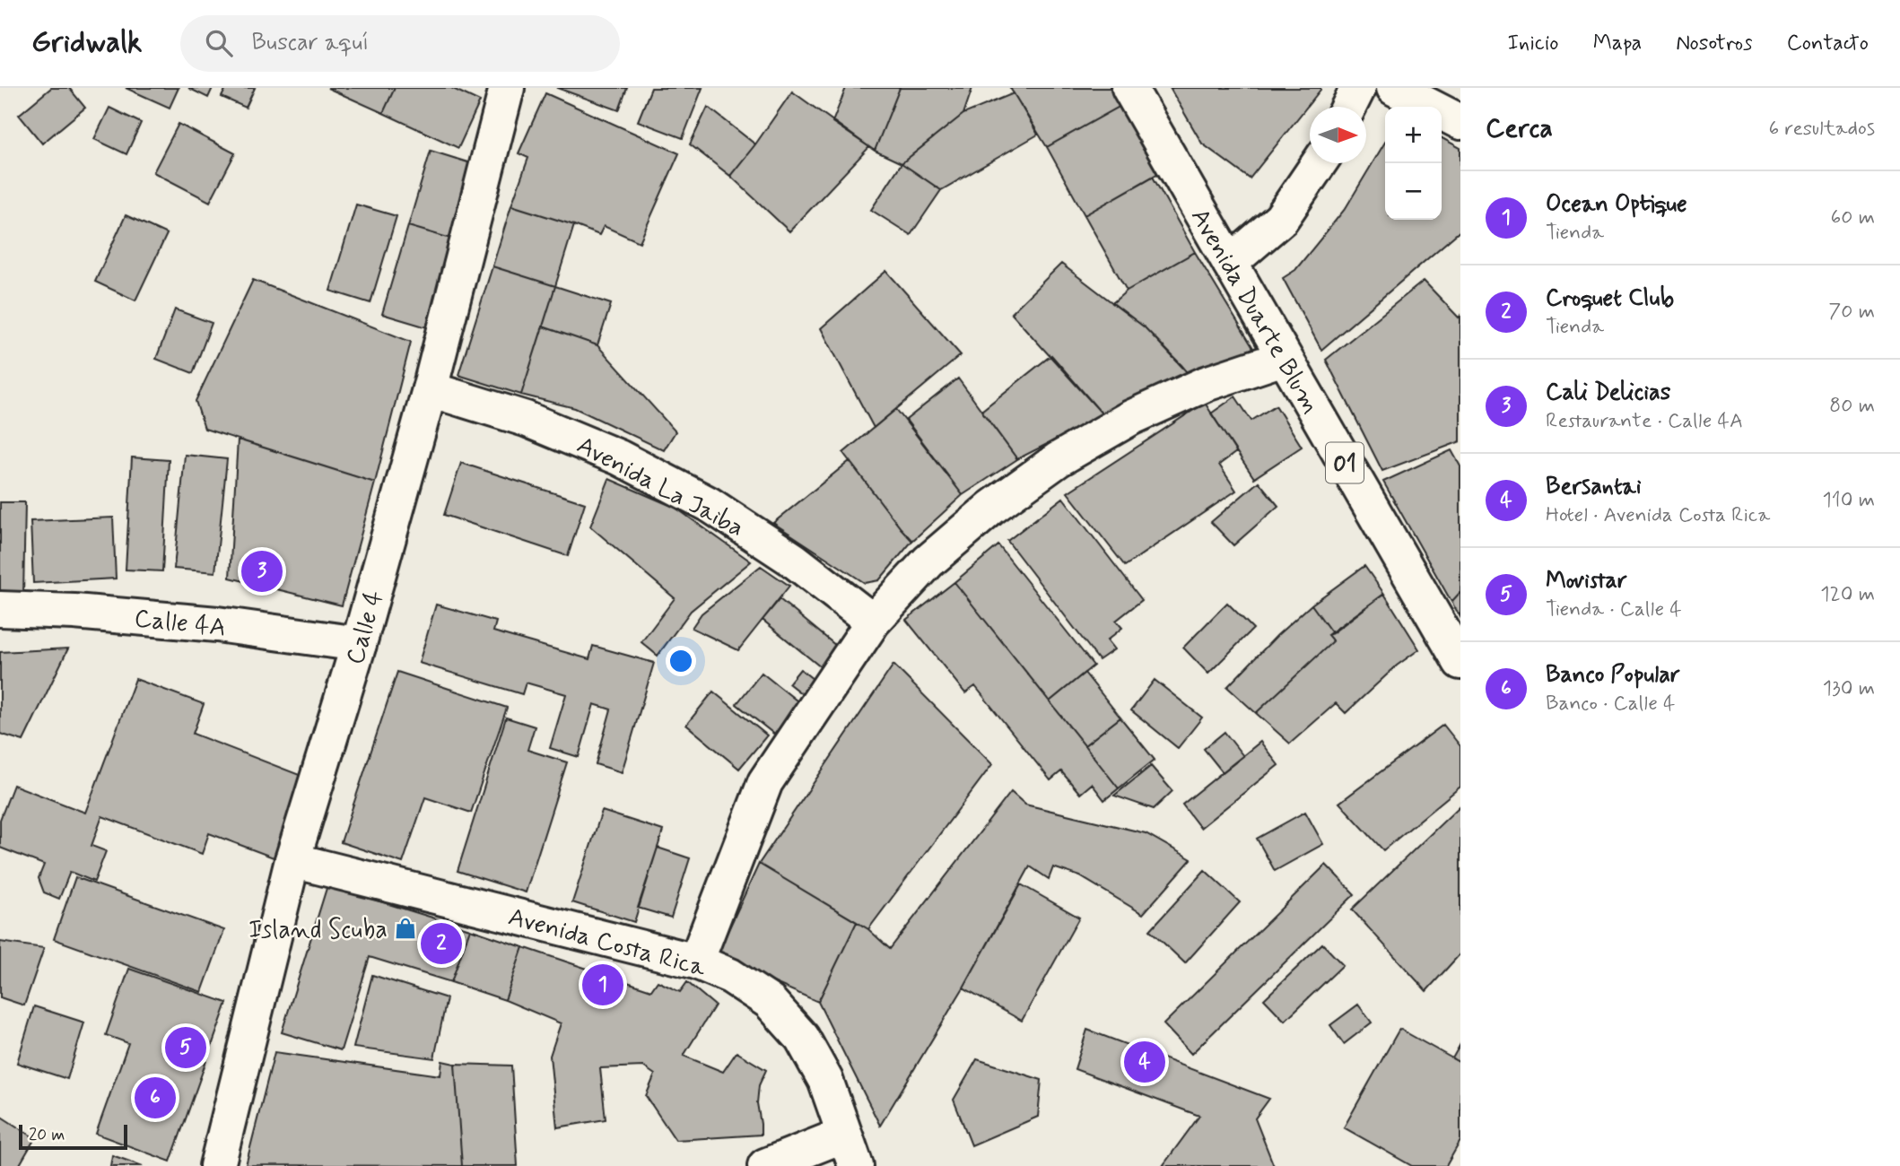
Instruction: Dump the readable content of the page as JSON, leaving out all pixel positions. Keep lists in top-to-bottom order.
{
  "streets": {
    "main road": [
      "Avenida Duarte Blum",
      "01",
      "Avenida La Jaiba",
      "Calle 4A",
      "Calle 4",
      "Avenida Costa Rica"
    ]
  },
  "crossings": [
    ["Avenida La Jaiba", "Calle 4"],
    ["Calle 4A", "Calle 4"],
    ["Calle 4", "Avenida Costa Rica"]
  ],
  "places": {
    "shop": ["Island Scuba"]
  },
  "scale_bar": "20 m",
  "north": "right",
  "page": {
    "header": "Gridwalk",
    "search": "Buscar aquí",
    "nav": [
      "Inicio",
      "Mapa",
      "Nosotros",
      "Contacto"
    ],
    "heading": ["Cerca", "6 resultados"],
    "map_buttons": ["+", "−"],
    "list": [
      {
        "mark": "1",
        "name": "Ocean Optique",
        "note": "Tienda",
        "value": "60 m"
      },
      {
        "mark": "2",
        "name": "Croquet Club",
        "note": "Tienda",
        "value": "70 m"
      },
      {
        "mark": "3",
        "name": "Cali Delicias",
        "note": "Restaurante · Calle 4A",
        "value": "80 m"
      },
      {
        "mark": "4",
        "name": "Bersantai",
        "note": "Hotel · Avenida Costa Rica",
        "value": "110 m"
      },
      {
        "mark": "5",
        "name": "Movistar",
        "note": "Tienda · Calle 4",
        "value": "120 m"
      },
      {
        "mark": "6",
        "name": "Banco Popular",
        "note": "Banco · Calle 4",
        "value": "130 m"
      }
    ],
    "pins": [
      "3",
      "2",
      "1",
      "5",
      "4",
      "6"
    ],
    "scale": "20 m"
  }
}
